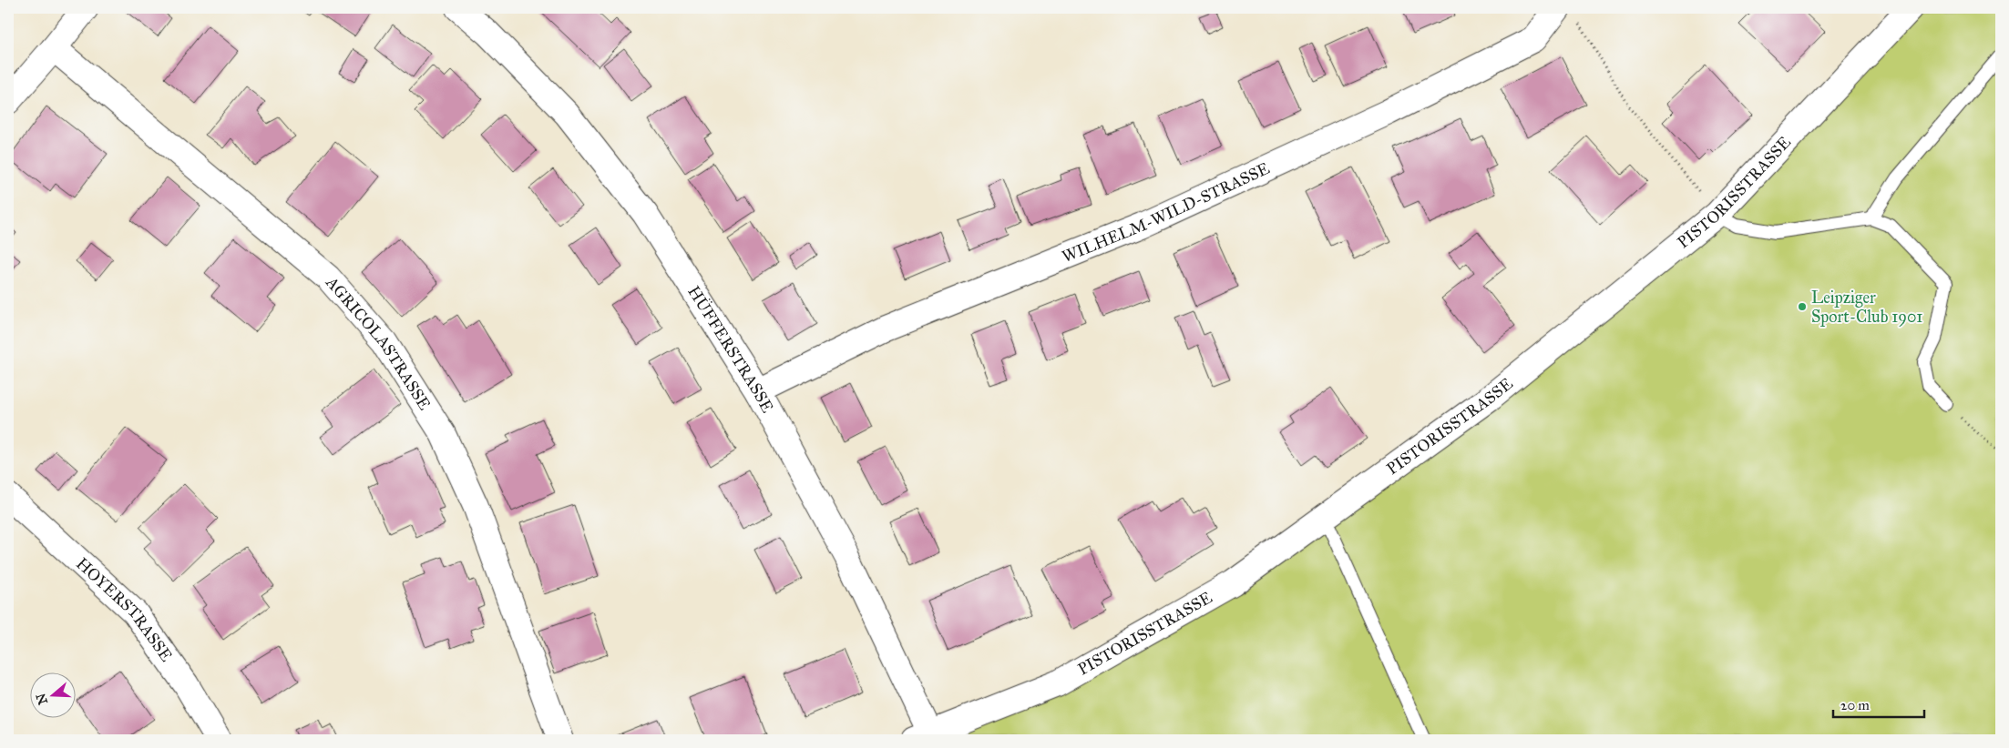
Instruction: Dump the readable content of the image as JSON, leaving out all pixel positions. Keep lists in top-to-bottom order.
{
  "streets": {
    "street": [
      "PISTORISSTRASSE",
      "WILHELM-WILD-STRASSE",
      "AGRICOLASTRASSE",
      "HÜFFERSTRASSE",
      "HOYERSTRASSE"
    ]
  },
  "crossings": [
    ["PISTORISSTRASSE", "HÜFFERSTRASSE"],
    ["WILHELM-WILD-STRASSE", "HÜFFERSTRASSE"]
  ],
  "places": ["Leipziger Sport-Club 1901"],
  "scale_bar": "20 m",
  "north": "left"
}
